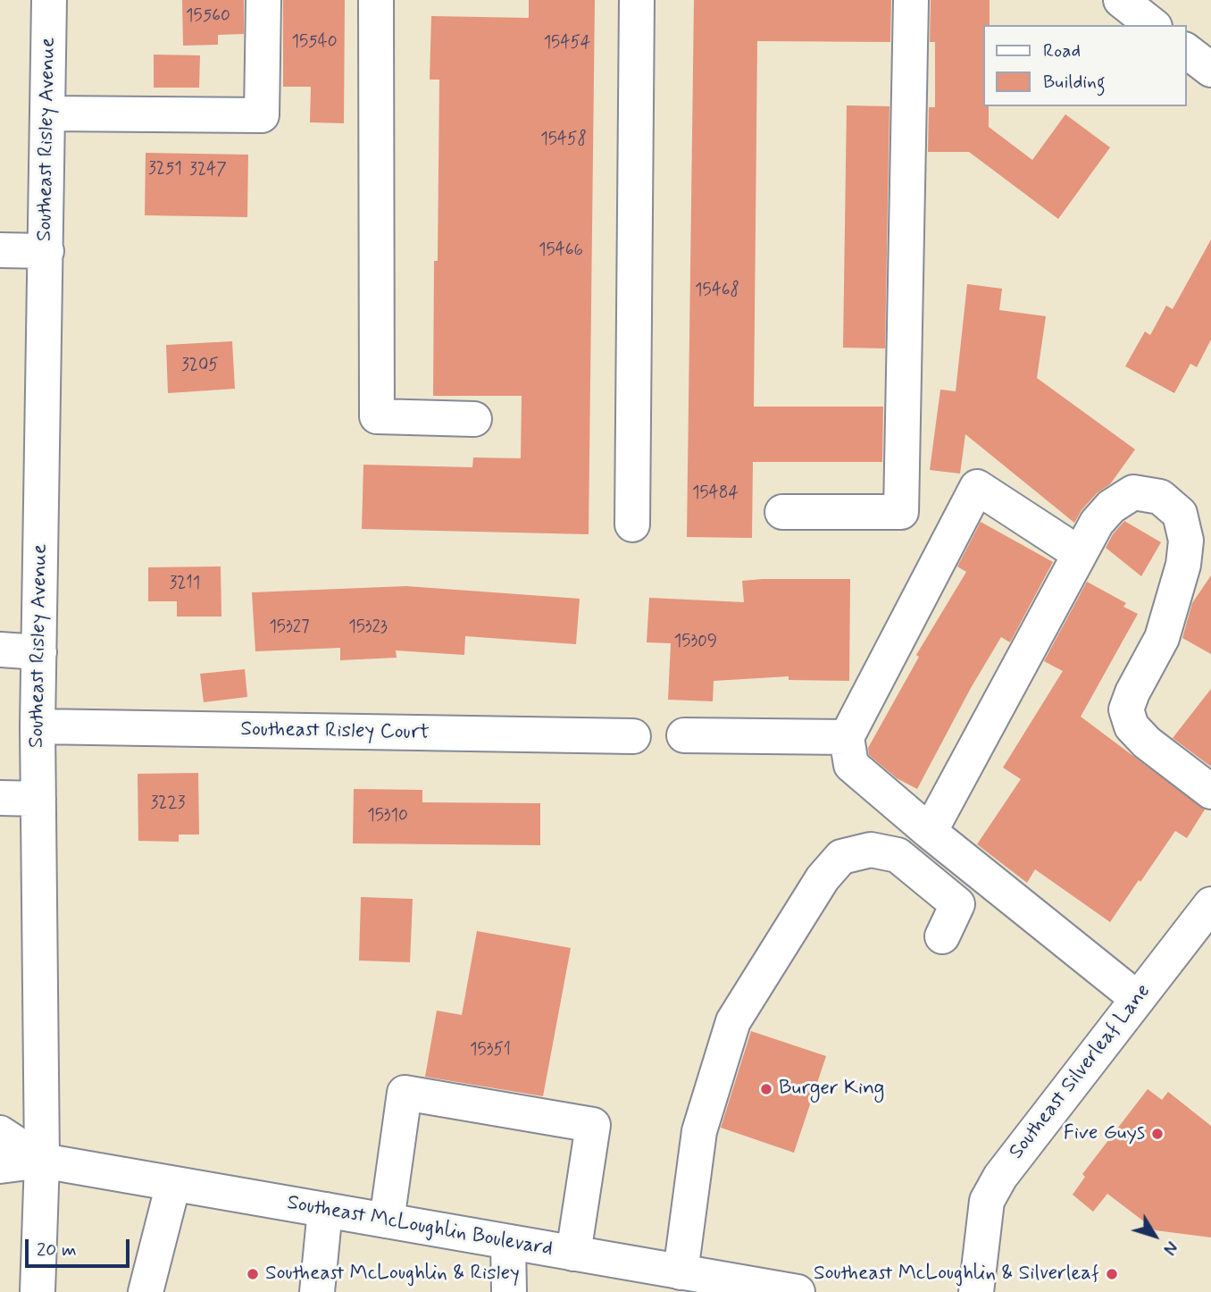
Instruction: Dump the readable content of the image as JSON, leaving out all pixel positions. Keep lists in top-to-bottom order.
{
  "streets": {
    "street": [
      "Southeast Risley Avenue",
      "Southeast Risley Court",
      "Southeast Silverleaf Lane",
      "Southeast McLoughlin Boulevard"
    ]
  },
  "crossings": [
    ["Southeast Risley Avenue", "Southeast Risley Court"],
    ["Southeast Risley Avenue", "Southeast McLoughlin Boulevard"]
  ],
  "places": [
    "Burger King",
    "Five Guys",
    "Southeast McLoughlin & Risley",
    "Southeast McLoughlin & Silverleaf"
  ],
  "house_numbers": [
    "15560",
    "15540",
    "15454",
    "15458",
    "3251",
    "3247",
    "15466",
    "15468",
    "3205",
    "15484",
    "3211",
    "15327",
    "15323",
    "15309",
    "3223",
    "15310",
    "15351"
  ],
  "legend": ["Road", "Building"],
  "scale_bar": "20 m",
  "north": "bottom right"
}
